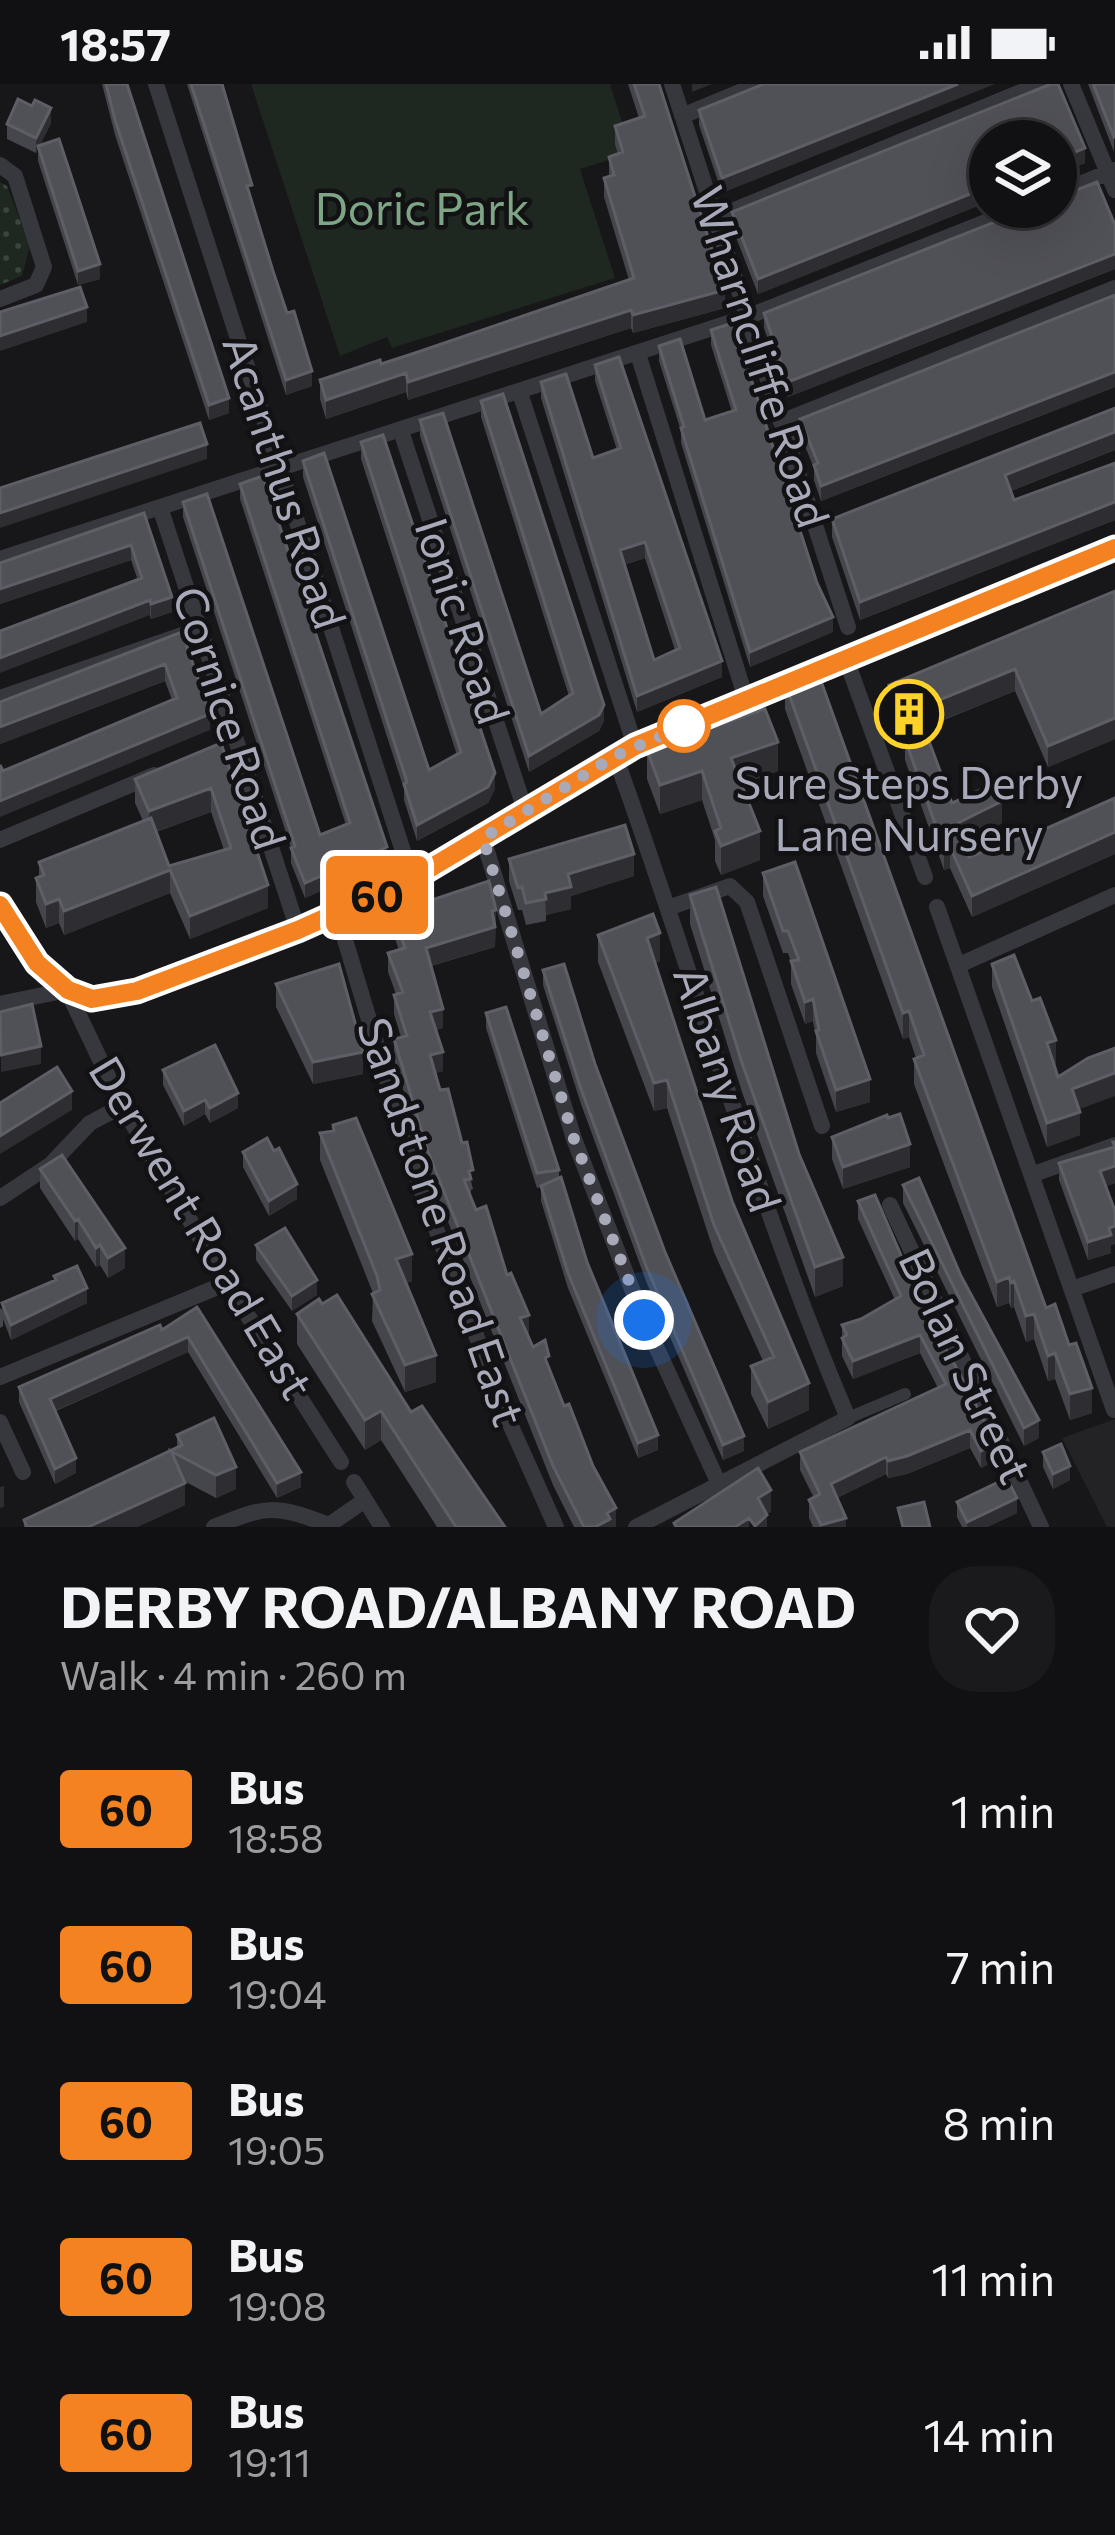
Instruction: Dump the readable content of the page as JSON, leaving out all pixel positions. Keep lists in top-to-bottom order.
{
  "streets": {
    "street": [
      "Wharncliffe Road",
      "Acanthus Road",
      "Ionic Road",
      "Cornice Road",
      "Albany Road",
      "Sandstone Road East",
      "Derwent Road East",
      "Bolan Street"
    ]
  },
  "parks": ["Doric Park"],
  "places": {
    "building": ["Sure Steps Derby Lane Nursery"]
  },
  "lines": ["bus line 60"],
  "page": {
    "status": "18:57",
    "on_map": "60",
    "heading": ["DERBY ROAD/ALBANY ROAD", "Walk · 4 min · 260 m"],
    "list": [
      {
        "mark": "60",
        "name": "Bus",
        "note": "18:58",
        "value": "1 min"
      },
      {
        "mark": "60",
        "name": "Bus",
        "note": "19:04",
        "value": "7 min"
      },
      {
        "mark": "60",
        "name": "Bus",
        "note": "19:05",
        "value": "8 min"
      },
      {
        "mark": "60",
        "name": "Bus",
        "note": "19:08",
        "value": "11 min"
      },
      {
        "mark": "60",
        "name": "Bus",
        "note": "19:11",
        "value": "14 min"
      }
    ]
  }
}
